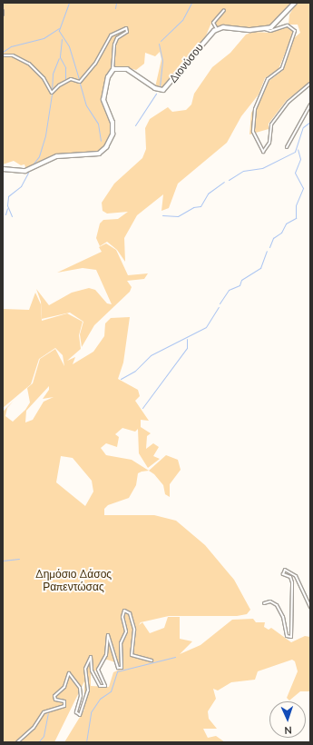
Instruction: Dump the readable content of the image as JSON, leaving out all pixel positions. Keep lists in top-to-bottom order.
{
  "streets": {
    "main road": ["Διονύσου"]
  },
  "parks": ["Δημόσιο Δάσος Ραπεντώσας"],
  "north": "bottom"
}
